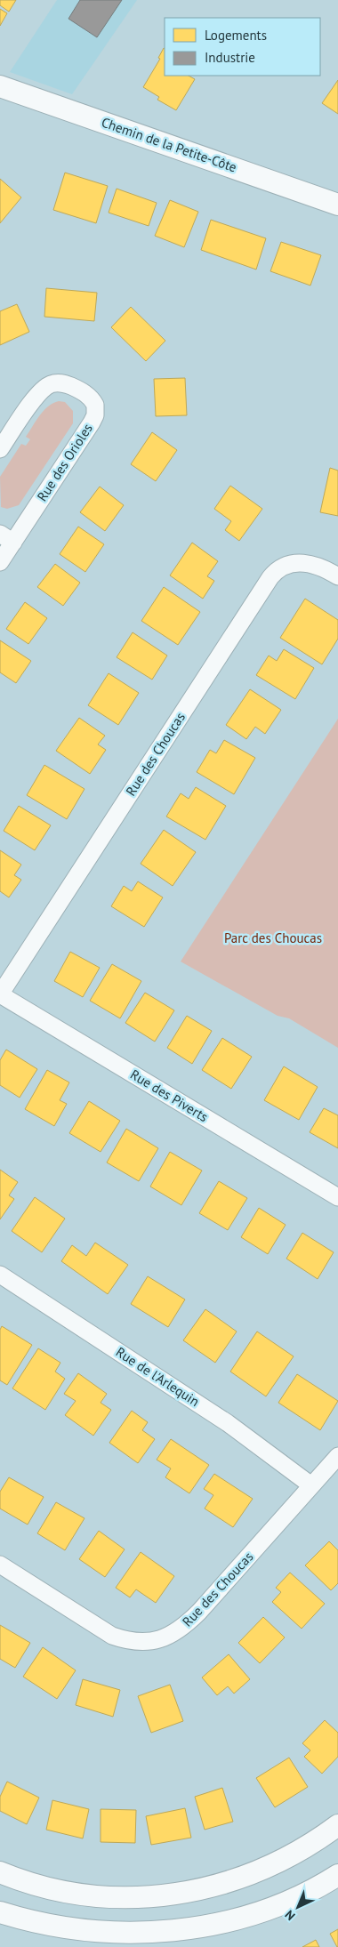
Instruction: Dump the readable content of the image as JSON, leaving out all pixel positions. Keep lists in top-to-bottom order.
{
  "streets": {
    "street": [
      "Chemin de la Petite-Côte",
      "Rue des Orioles",
      "Rue des Choucas",
      "Rue des Piverts",
      "Rue de l'Arlequin"
    ]
  },
  "crossings": [
    ["Rue des Choucas", "Rue des Piverts"],
    ["Rue des Choucas", "Rue de l'Arlequin"]
  ],
  "parks": ["Parc des Choucas"],
  "legend": ["Logements", "Industrie"],
  "north": "bottom left"
}
